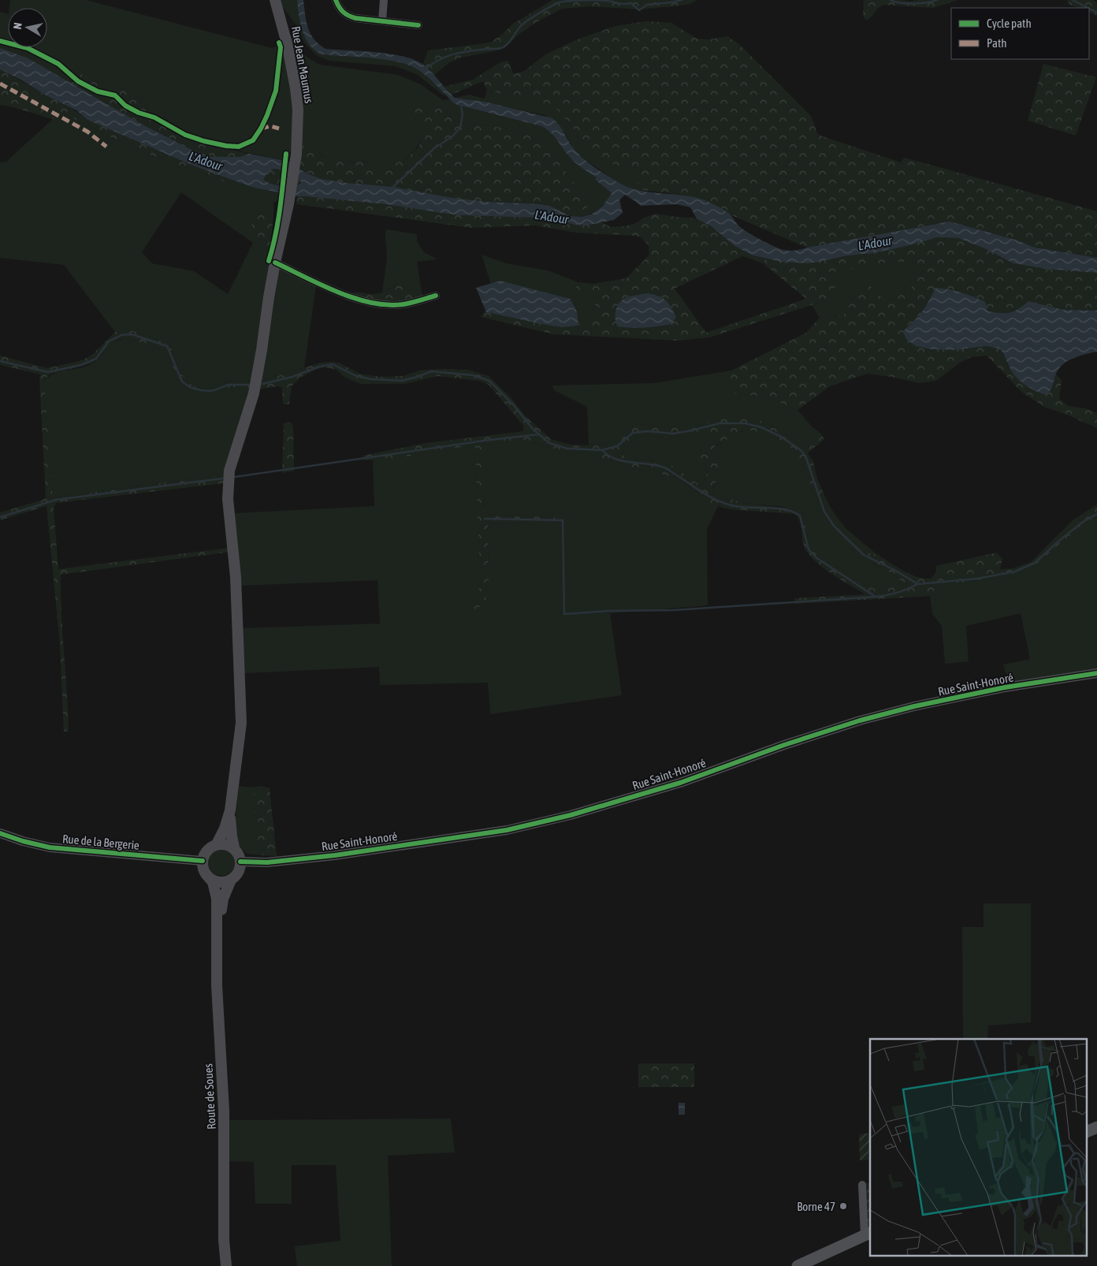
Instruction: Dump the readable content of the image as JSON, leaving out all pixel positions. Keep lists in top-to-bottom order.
{
  "streets": {
    "main road": ["Rue Jean Maumus", "Route de Soues"],
    "street": ["Rue Saint-Honoré", "Rue de la Bergerie"]
  },
  "crossings": [
    ["Rue Saint-Honoré", "Rue de la Bergerie"],
    ["Rue Saint-Honoré", "Route de Soues"],
    ["Rue de la Bergerie", "Route de Soues"]
  ],
  "water": ["L'Adour"],
  "places": ["Borne 47"],
  "legend": ["Cycle path", "Path"],
  "north": "left"
}
